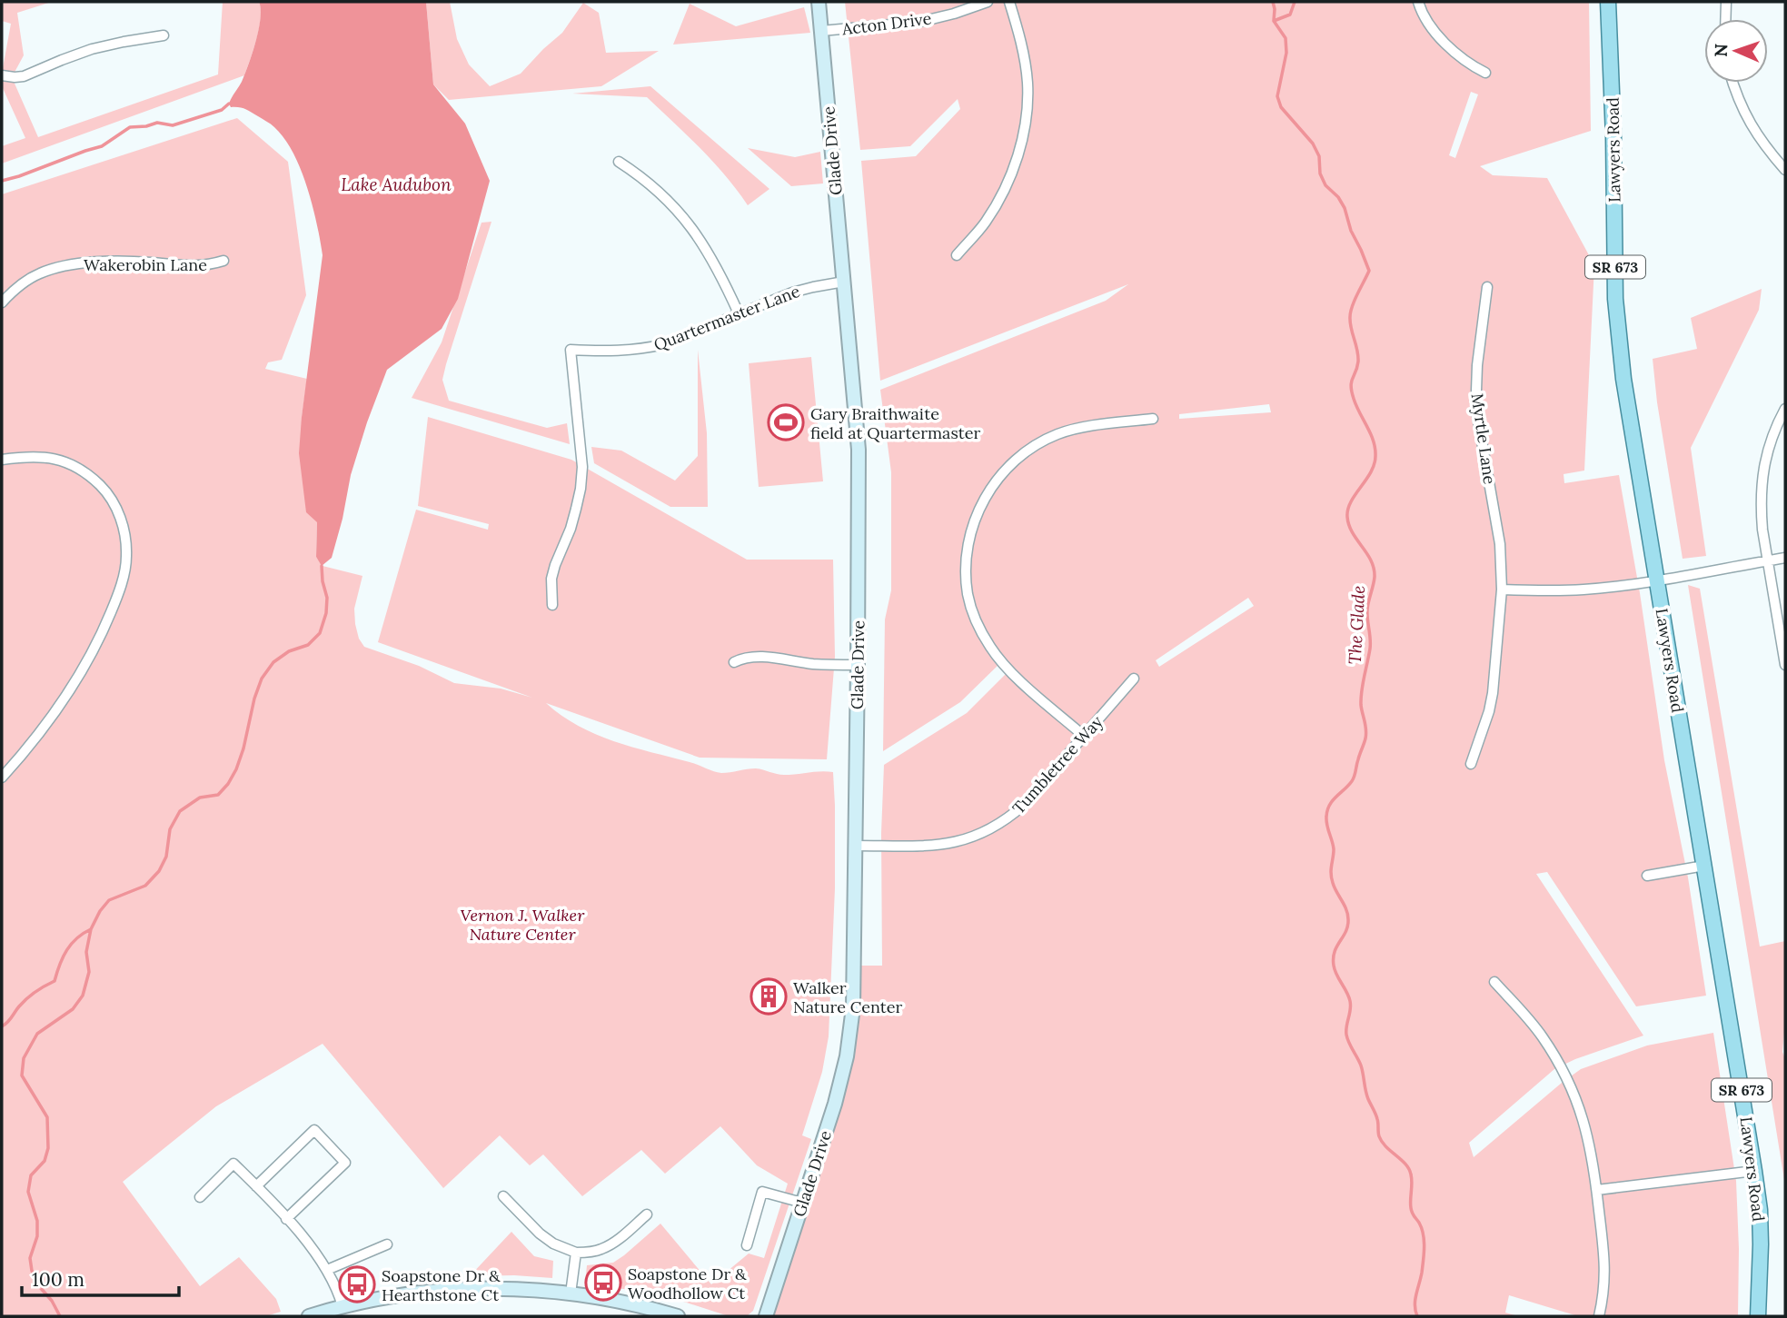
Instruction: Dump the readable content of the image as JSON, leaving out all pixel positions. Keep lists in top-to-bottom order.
{
  "streets": {
    "main road": ["Lawyers Road", "SR 673"],
    "street": [
      "Acton Drive",
      "Glade Drive",
      "Wakerobin Lane",
      "Quartermaster Lane",
      "Myrtle Lane",
      "Tumbletree Way"
    ]
  },
  "crossings": [
    ["Acton Drive", "Glade Drive"],
    ["Glade Drive", "Quartermaster Lane"],
    ["Glade Drive", "Tumbletree Way"]
  ],
  "water": ["Lake Audubon", "The Glade"],
  "parks": ["Vernon J. Walker Nature Center"],
  "places": {
    "sports": ["Gary Braithwaite field at Quartermaster"],
    "building": ["Walker Nature Center"],
    "bus stop": ["Soapstone Dr & Woodhollow Ct", "Soapstone Dr & Hearthstone Ct"]
  },
  "scale_bar": "100 m",
  "north": "left"
}
